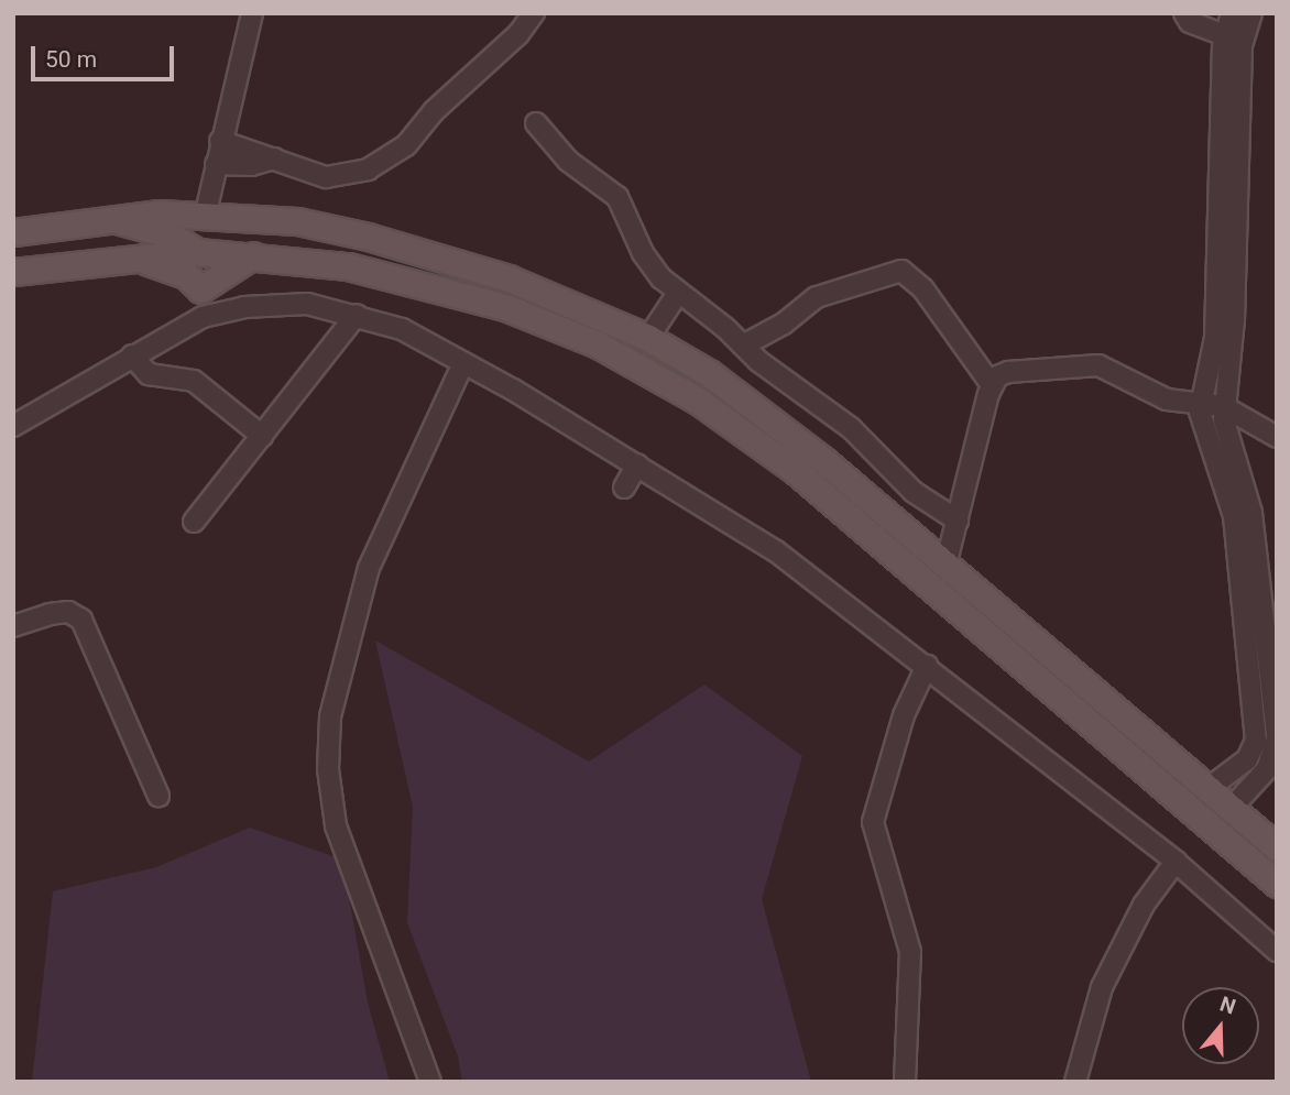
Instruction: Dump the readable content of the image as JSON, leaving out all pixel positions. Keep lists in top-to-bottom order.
{
  "scale_bar": "50 m",
  "north": "top"
}
